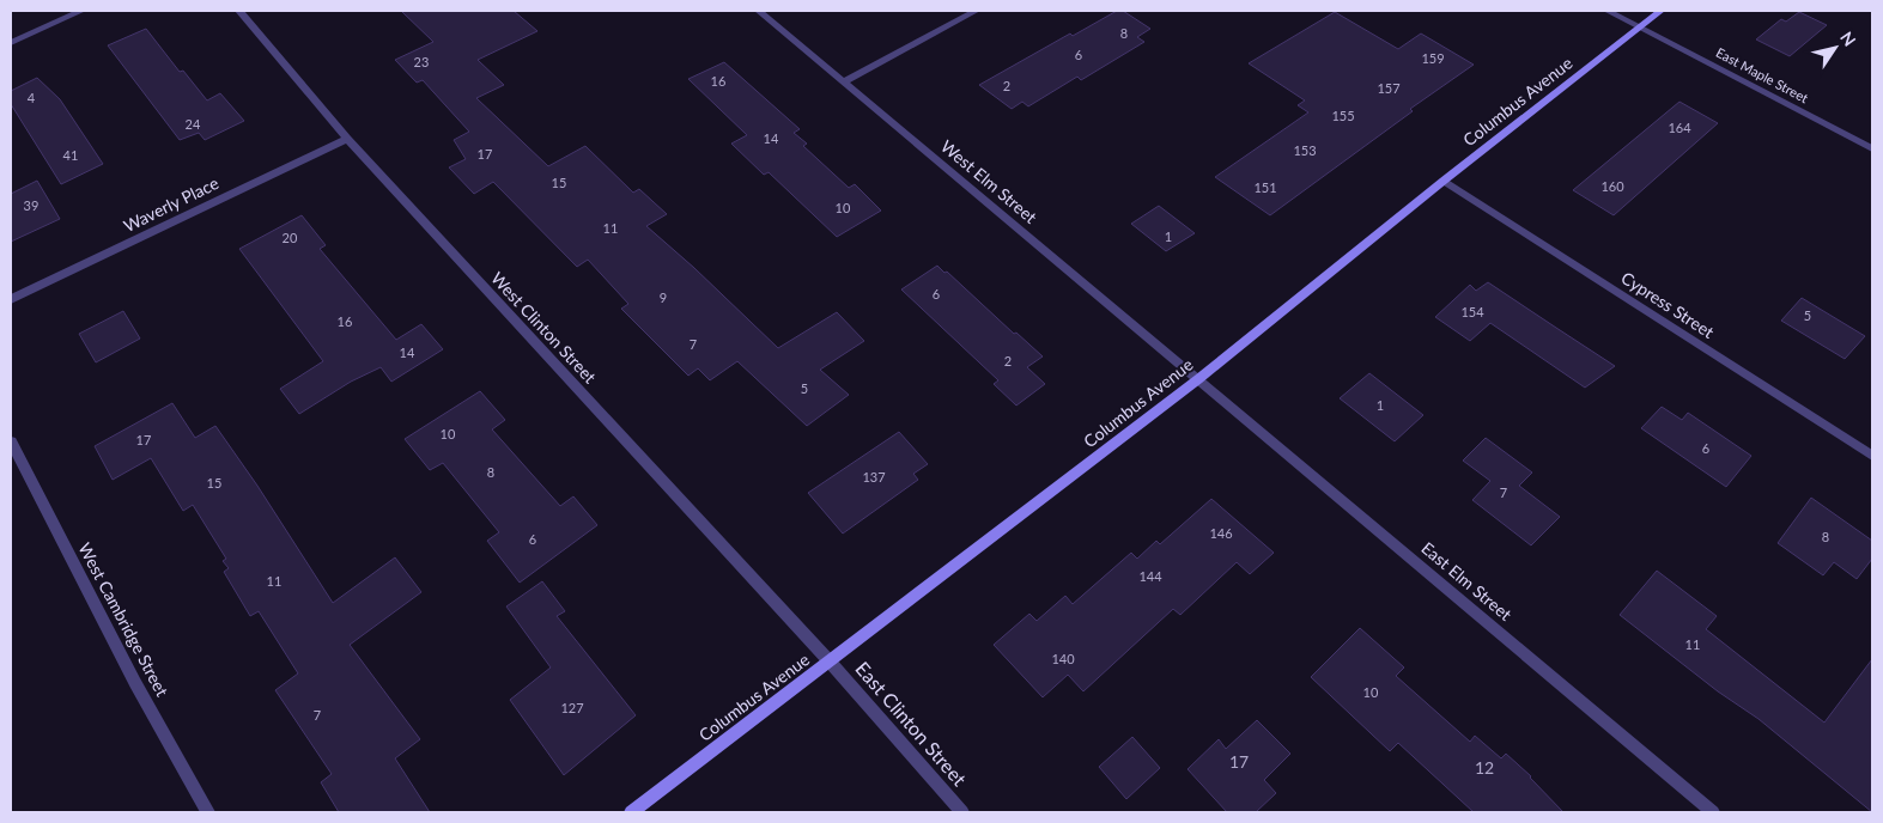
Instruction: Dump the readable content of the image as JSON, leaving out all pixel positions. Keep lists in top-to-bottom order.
{
  "streets": {
    "street": [
      "East Maple Street",
      "Columbus Avenue",
      "West Elm Street",
      "Waverly Place",
      "Cypress Street",
      "West Clinton Street",
      "East Elm Street",
      "West Cambridge Street",
      "East Clinton Street"
    ]
  },
  "crossings": [
    ["East Maple Street", "Columbus Avenue"],
    ["Columbus Avenue", "West Elm Street"],
    ["Columbus Avenue", "Cypress Street"],
    ["Columbus Avenue", "West Clinton Street"],
    ["Columbus Avenue", "East Elm Street"],
    ["Columbus Avenue", "East Clinton Street"],
    ["West Elm Street", "East Elm Street"],
    ["Waverly Place", "West Clinton Street"],
    ["West Clinton Street", "East Clinton Street"]
  ],
  "house_numbers": [
    "8",
    "6",
    "159",
    "23",
    "16",
    "2",
    "157",
    "4",
    "155",
    "24",
    "164",
    "14",
    "153",
    "17",
    "41",
    "15",
    "160",
    "151",
    "39",
    "10",
    "11",
    "1",
    "20",
    "6",
    "9",
    "154",
    "5",
    "16",
    "7",
    "14",
    "2",
    "5",
    "1",
    "10",
    "17",
    "6",
    "8",
    "137",
    "15",
    "7",
    "146",
    "8",
    "6",
    "144",
    "11",
    "11",
    "140",
    "10",
    "127",
    "7",
    "17",
    "12"
  ],
  "north": "top right"
}
